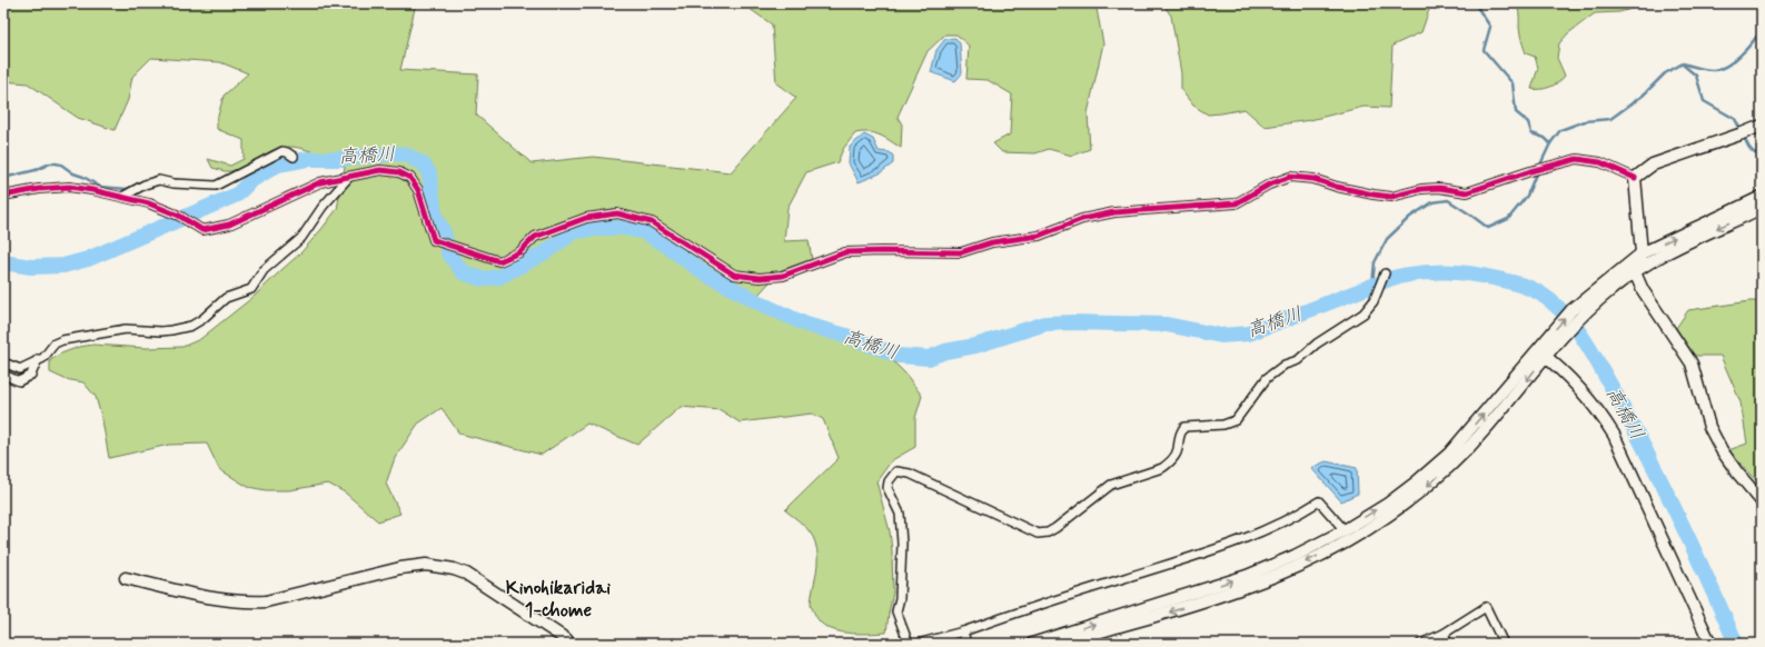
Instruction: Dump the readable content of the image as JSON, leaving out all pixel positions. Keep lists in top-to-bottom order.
{
  "districts": ["Kinohikaridai 1-chome"],
  "water": ["高橋川"]
}
